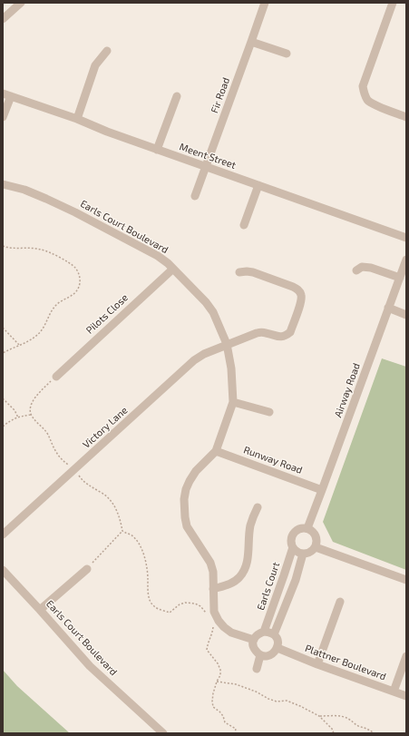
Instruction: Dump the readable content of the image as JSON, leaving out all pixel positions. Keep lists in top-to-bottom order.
{
  "streets": {
    "street": [
      "Fir Road",
      "Meent Street",
      "Earls Court Boulevard",
      "Pilots Close",
      "Airway Road",
      "Victory Lane",
      "Runway Road",
      "Earls Court",
      "Plattner Boulevard"
    ]
  },
  "crossings": [
    ["Fir Road", "Meent Street"],
    ["Earls Court Boulevard", "Pilots Close"],
    ["Earls Court Boulevard", "Victory Lane"],
    ["Earls Court Boulevard", "Runway Road"],
    ["Earls Court Boulevard", "Earls Court"],
    ["Earls Court Boulevard", "Plattner Boulevard"],
    ["Airway Road", "Runway Road"],
    ["Airway Road", "Earls Court"],
    ["Earls Court", "Plattner Boulevard"]
  ]
}
